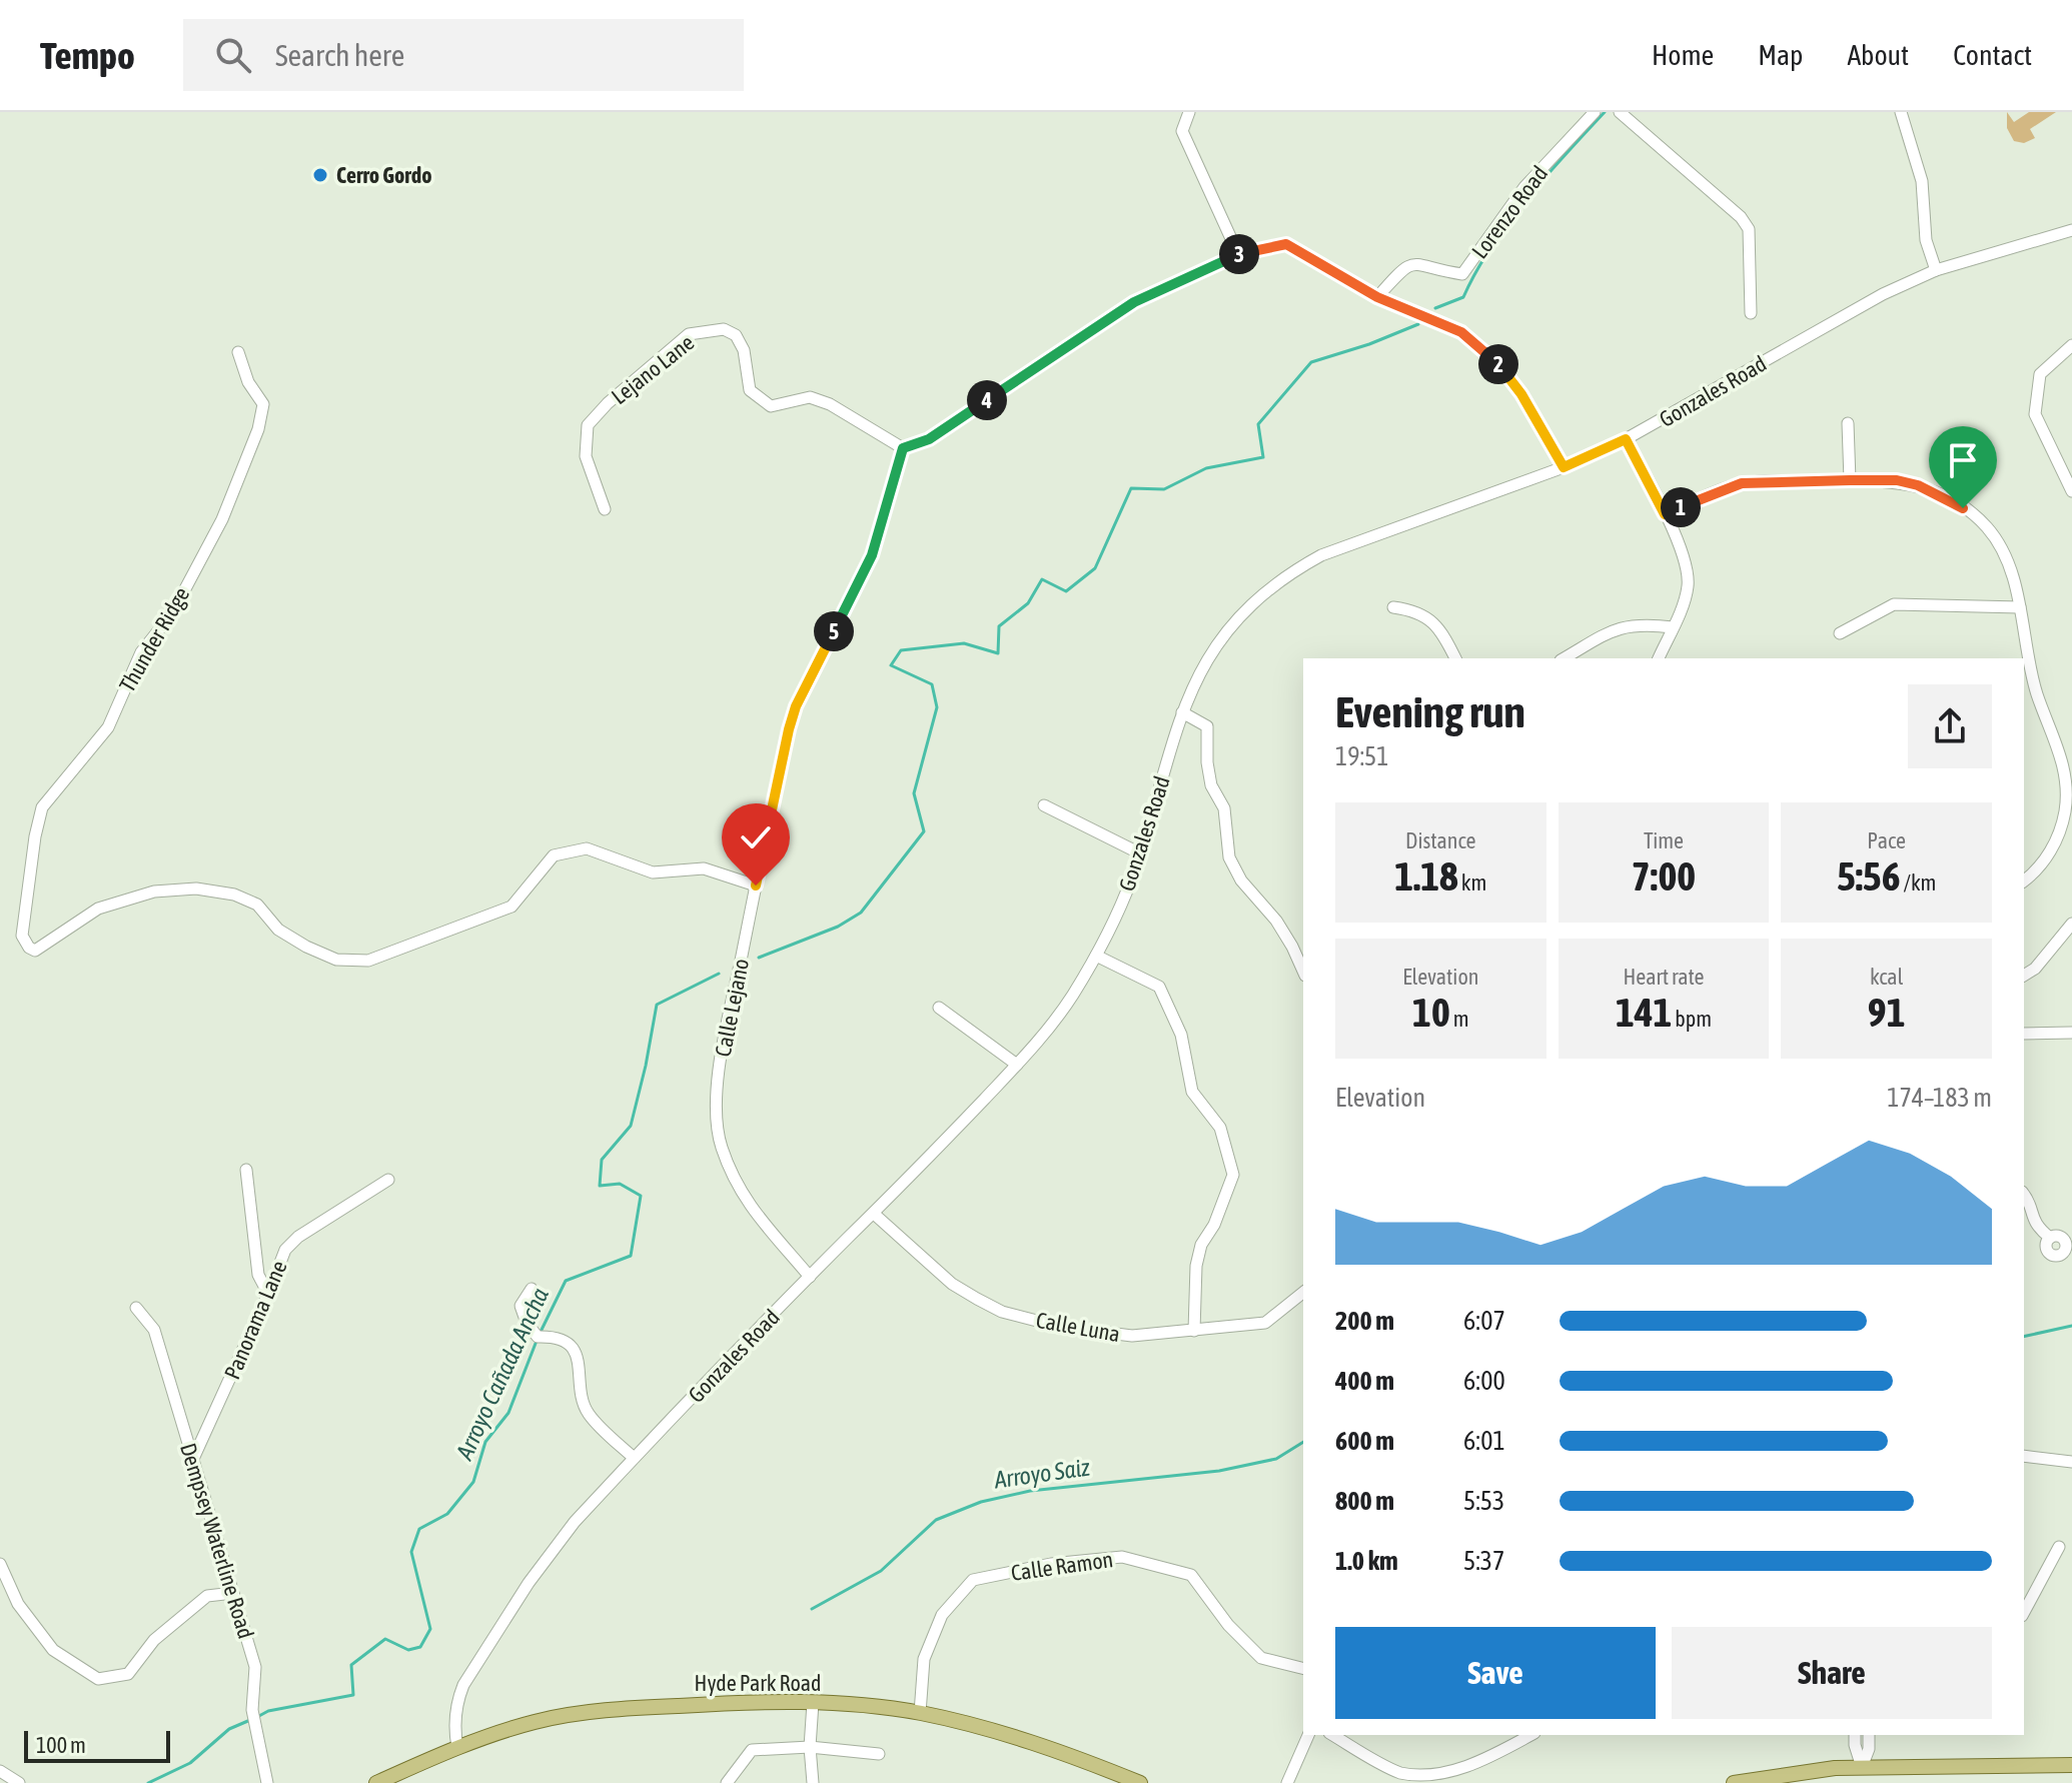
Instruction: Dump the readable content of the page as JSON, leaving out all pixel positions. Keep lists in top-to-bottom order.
{
  "streets": {
    "main road": ["Hyde Park Road"],
    "street": [
      "Lorenzo Road",
      "Lejano Lane",
      "Gonzales Road",
      "Thunder Ridge",
      "Calle Lejano",
      "Panorama Lane",
      "Calle Luna",
      "Dempsey Waterline Road",
      "Calle Ramon"
    ]
  },
  "crossings": [
    ["Lejano Lane", "Calle Lejano"],
    ["Gonzales Road", "Calle Lejano"],
    ["Gonzales Road", "Calle Luna"],
    ["Gonzales Road", "Hyde Park Road"],
    ["Thunder Ridge", "Calle Lejano"],
    ["Panorama Lane", "Dempsey Waterline Road"],
    ["Calle Ramon", "Hyde Park Road"]
  ],
  "water": ["Arroyo Cañada Ancha", "Arroyo Saiz"],
  "places": ["Cerro Gordo"],
  "scale_bar": "100 m",
  "page": {
    "header": "Tempo",
    "search": "Search here",
    "nav": [
      "Home",
      "Map",
      "About",
      "Contact"
    ],
    "pins": [
      "3",
      "2",
      "4",
      "1",
      "5"
    ],
    "heading": ["Evening run", "19:51"],
    "stats": [
      ["Distance", "1.18 km"],
      ["Time", "7:00"],
      ["Pace", "5:56 /km"],
      ["Elevation", "10 m"],
      ["Heart rate", "141 bpm"],
      ["kcal", "91"]
    ],
    "chart": ["Elevation", "174–183 m"],
    "list": [
      {
        "name": "200 m",
        "note": "6:07"
      },
      {
        "name": "400 m",
        "note": "6:00"
      },
      {
        "name": "600 m",
        "note": "6:01"
      },
      {
        "name": "800 m",
        "note": "5:53"
      },
      {
        "name": "1.0 km",
        "note": "5:37"
      }
    ],
    "buttons": ["Save", "Share"],
    "scale": "100 m"
  }
}
